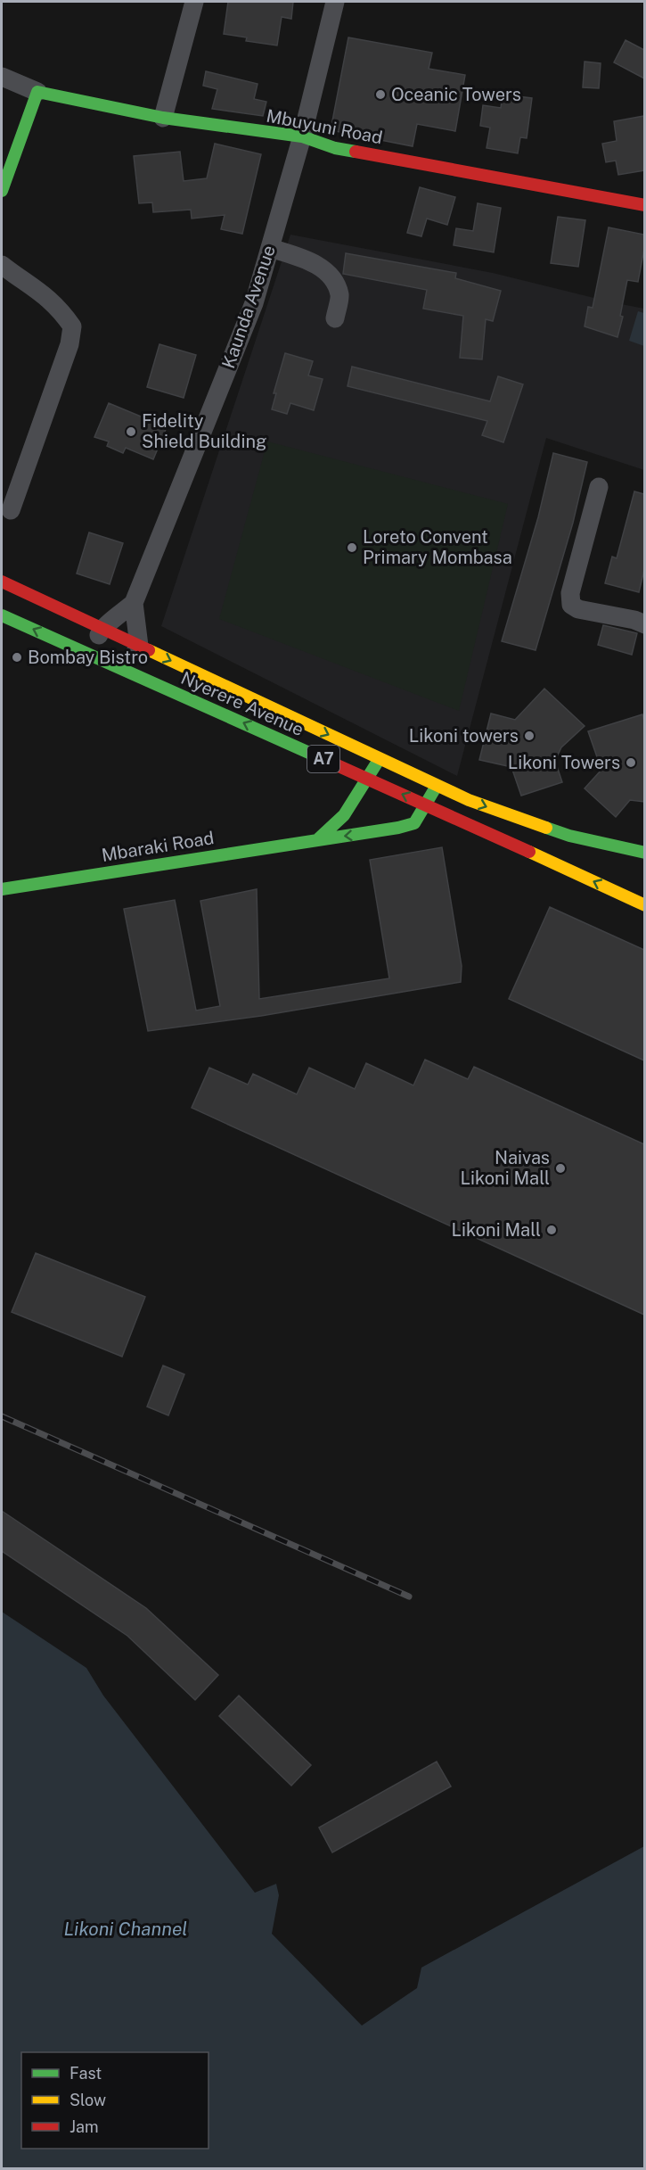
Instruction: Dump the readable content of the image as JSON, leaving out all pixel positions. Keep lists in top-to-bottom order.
{
  "streets": {
    "main road": [
      "Mbuyuni Road",
      "Nyerere Avenue",
      "A7",
      "Mbaraki Road"
    ],
    "street": ["Kaunda Avenue"]
  },
  "crossings": [
    ["Mbuyuni Road", "Kaunda Avenue"],
    ["Kaunda Avenue", "Nyerere Avenue"],
    ["Nyerere Avenue", "Mbaraki Road"]
  ],
  "water": ["Likoni Channel"],
  "places": [
    "Oceanic Towers",
    "Fidelity Shield Building",
    "Loreto Convent Primary Mombasa",
    "Bombay Bistro",
    "Likoni towers",
    "Likoni Towers",
    "Naivas Likoni Mall",
    "Likoni Mall"
  ],
  "legend": ["Fast", "Slow", "Jam"]
}
